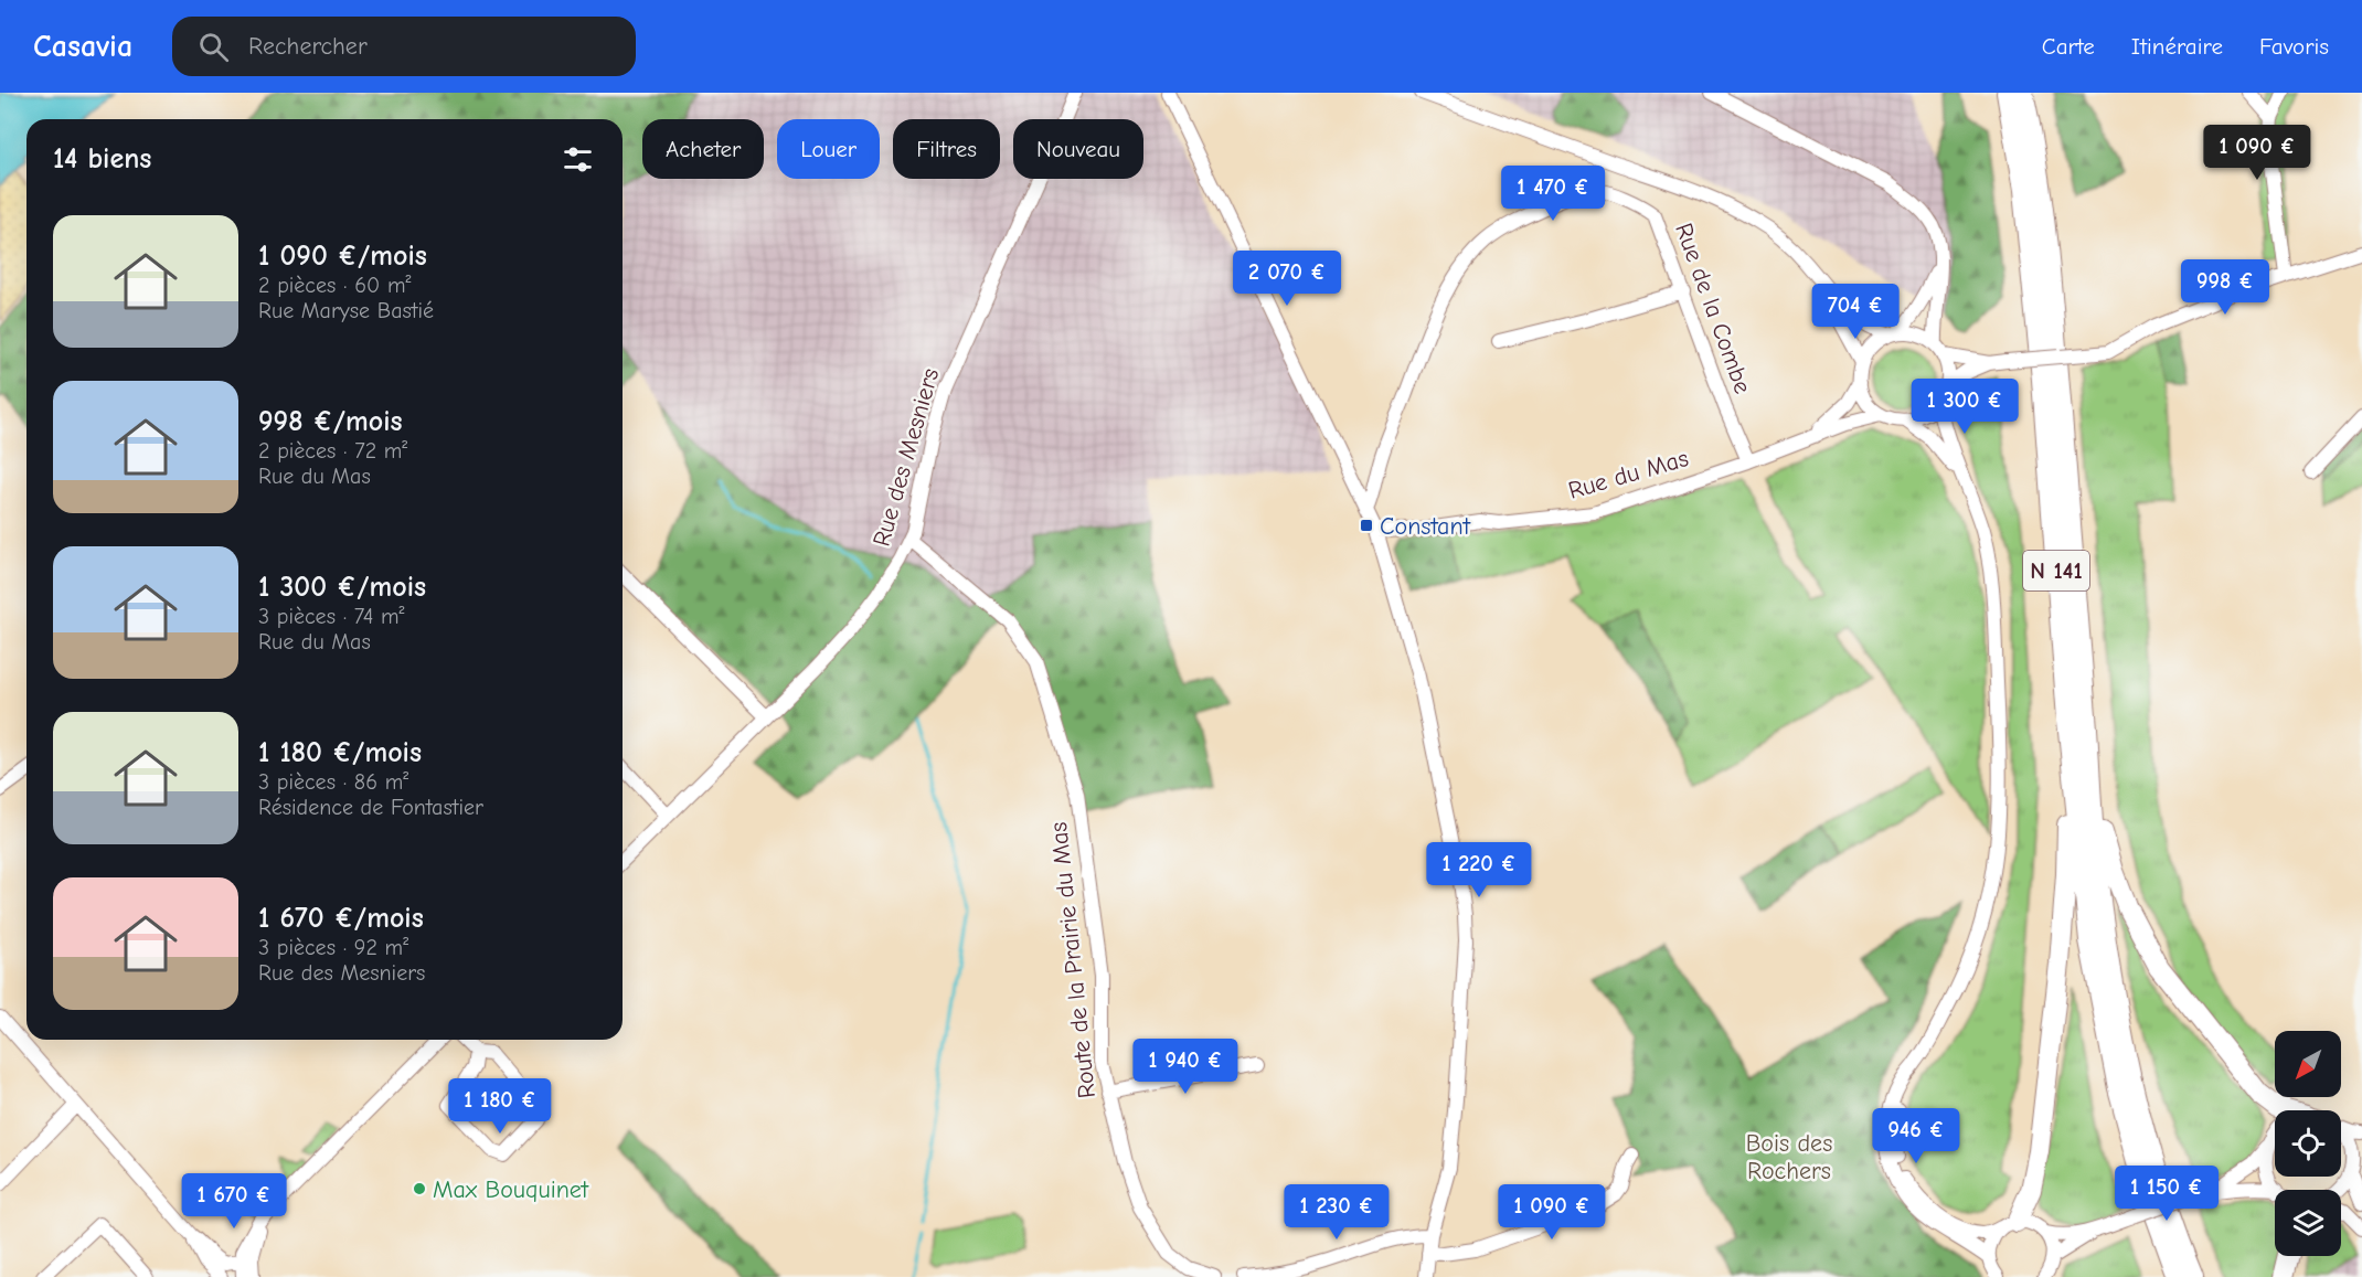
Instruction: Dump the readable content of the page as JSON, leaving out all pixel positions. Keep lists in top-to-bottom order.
{
  "streets": {
    "highway": ["N 141"],
    "street": [
      "Rue de la Combe",
      "Rue des Mesniers",
      "Rue du Mas",
      "Route de la Prairie du Mas"
    ]
  },
  "crossings": [
    ["Rue de la Combe", "Rue du Mas"],
    ["Rue des Mesniers", "Route de la Prairie du Mas"]
  ],
  "parks": ["Bois des Rochers"],
  "places": {
    "transit": ["Constant"],
    "other": ["Max Bouquinet"]
  },
  "north": "bottom left",
  "page": {
    "header": "Casavia",
    "search": "Rechercher",
    "nav": ["Carte", "Itinéraire", "Favoris"],
    "chip": [
      "Acheter",
      "Louer",
      "Filtres",
      "Nouveau"
    ],
    "heading": "14 biens",
    "price": [
      "1 090 €",
      "1 470 €",
      "2 070 €",
      "998 €",
      "704 €",
      "1 300 €",
      "1 220 €",
      "1 940 €",
      "1 180 €",
      "946 €",
      "1 150 €",
      "1 670 €",
      "1 230 €",
      "1 090 €"
    ],
    "list": [
      {
        "name": "1 090 €/mois",
        "note": "2 pièces · 60 m² · Rue Maryse Bastié"
      },
      {
        "name": "998 €/mois",
        "note": "2 pièces · 72 m² · Rue du Mas"
      },
      {
        "name": "1 300 €/mois",
        "note": "3 pièces · 74 m² · Rue du Mas"
      },
      {
        "name": "1 180 €/mois",
        "note": "3 pièces · 86 m² · Résidence de Fontastier"
      },
      {
        "name": "1 670 €/mois",
        "note": "3 pièces · 92 m² · Rue des Mesniers"
      }
    ]
  }
}
